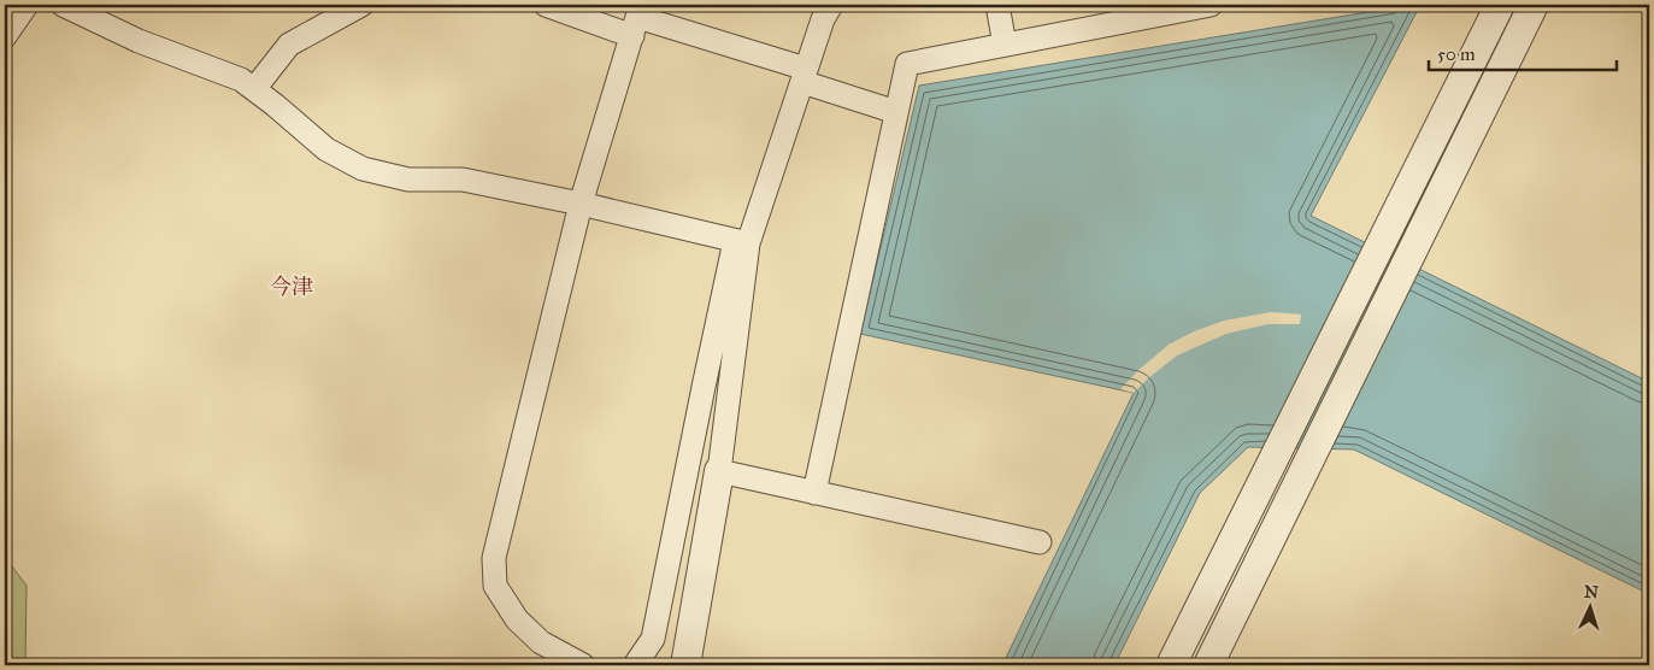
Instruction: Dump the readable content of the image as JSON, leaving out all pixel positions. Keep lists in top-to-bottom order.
{
  "districts": ["今津"],
  "scale_bar": "50 m",
  "north": "top"
}
